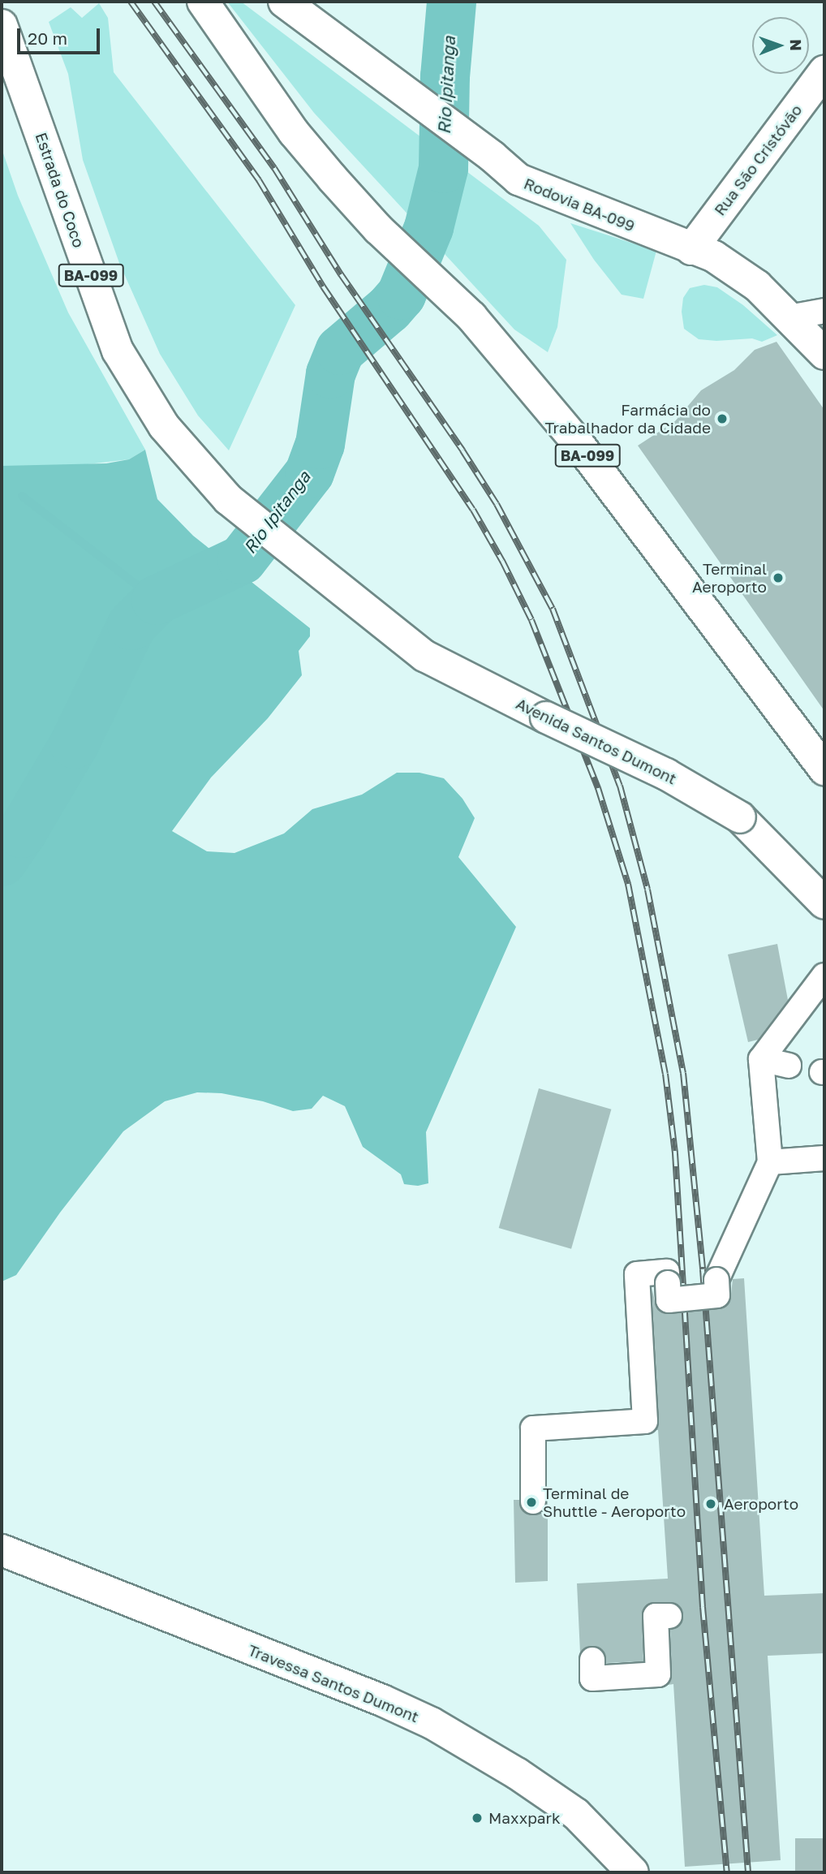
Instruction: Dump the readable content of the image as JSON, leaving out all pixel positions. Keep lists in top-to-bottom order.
{
  "streets": {
    "main road": [
      "Rua São Cristóvão",
      "Estrada do Coco",
      "Rodovia BA-099",
      "BA-099",
      "Avenida Santos Dumont",
      "Travessa Santos Dumont"
    ]
  },
  "crossings": [
    ["Rua São Cristóvão", "Rodovia BA-099"],
    ["Estrada do Coco", "Avenida Santos Dumont"]
  ],
  "water": ["Rio Ipitanga"],
  "places": [
    "Farmácia do Trabalhador da Cidade",
    "Terminal Aeroporto",
    "Terminal de Shuttle - Aeroporto",
    "Aeroporto",
    "Maxxpark"
  ],
  "scale_bar": "20 m",
  "north": "right"
}
